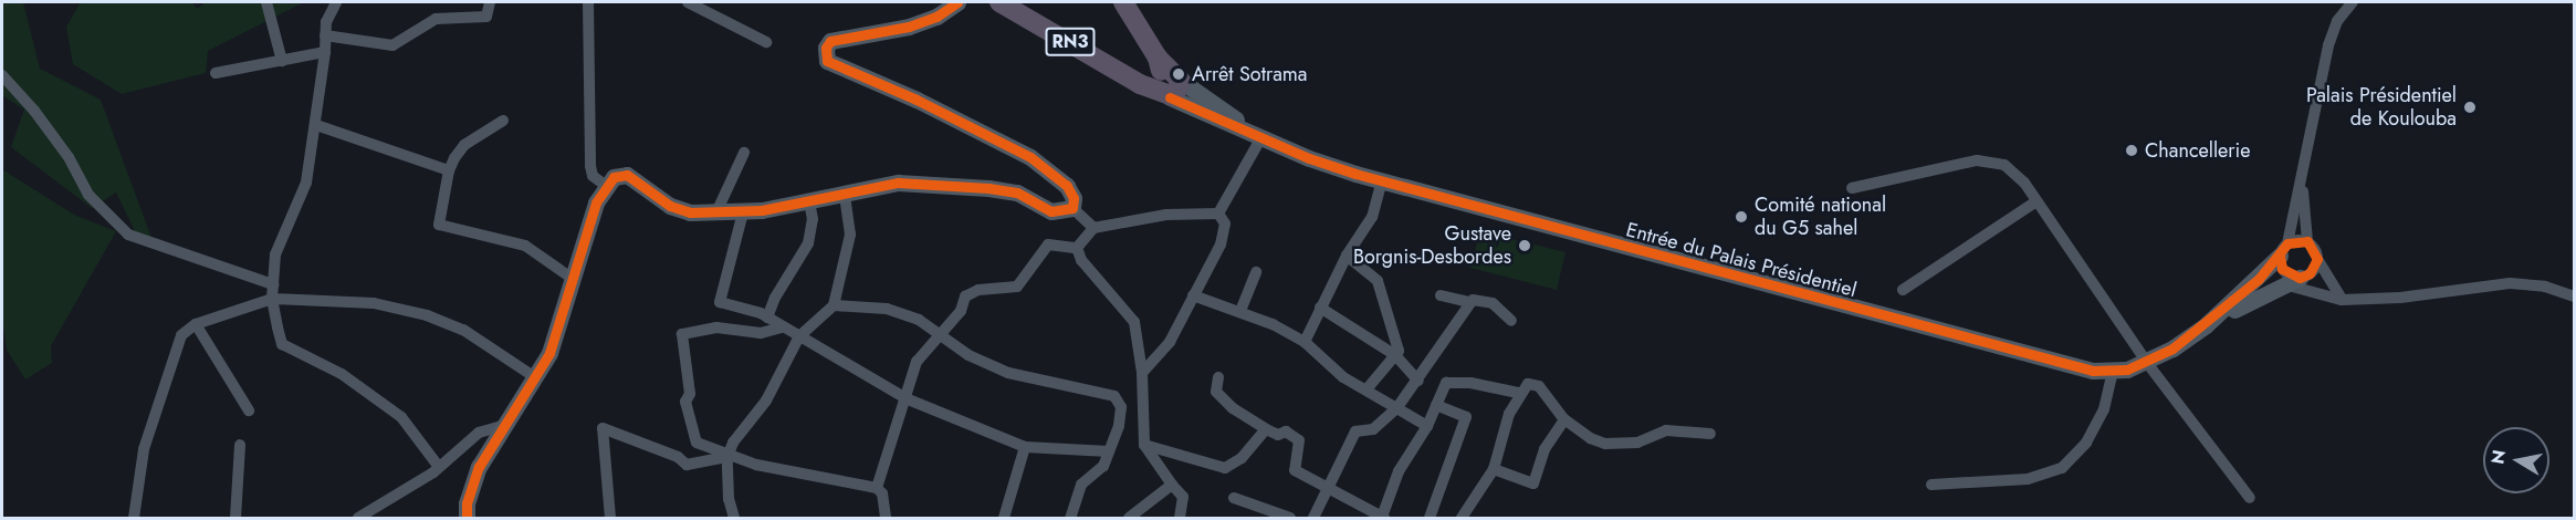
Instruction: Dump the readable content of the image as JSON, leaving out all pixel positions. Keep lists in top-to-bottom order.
{
  "streets": {
    "highway": ["RN3"],
    "street": ["Entrée du Palais Présidentiel"]
  },
  "crossings": [
    ["RN3", "Entrée du Palais Présidentiel"]
  ],
  "places": [
    "Arrêt Sotrama",
    "Palais Présidentiel de Koulouba",
    "Chancellerie",
    "Comité national du G5 sahel",
    "Gustave Borgnis-Desbordes"
  ],
  "north": "left"
}
